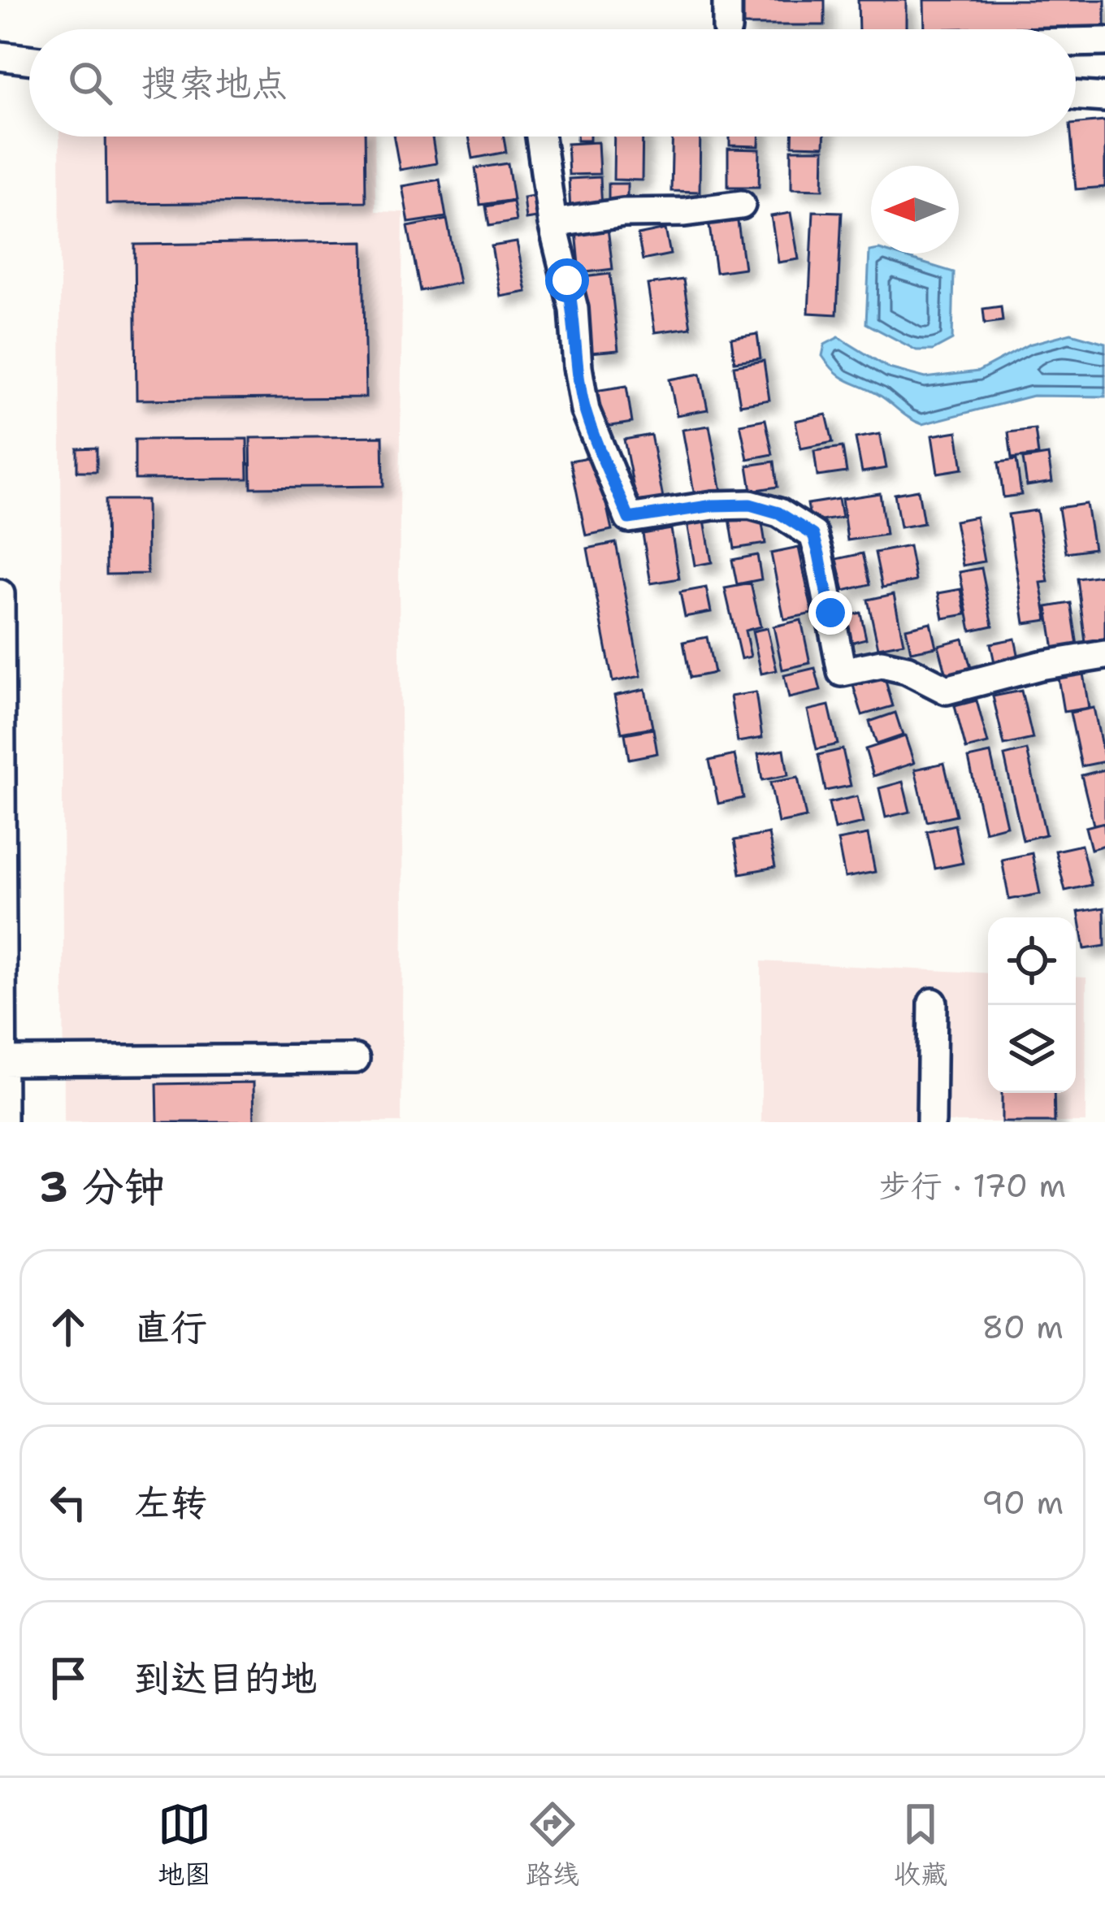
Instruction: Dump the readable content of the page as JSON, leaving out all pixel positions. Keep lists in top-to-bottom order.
{
  "north": "left",
  "page": {
    "search": "搜索地点",
    "heading": ["3 分钟", "步行 · 170 m"],
    "list": [
      ["直行", "80 m"],
      ["左转", "90 m"],
      "到达目的地"
    ],
    "nav": ["地图", "路线", "收藏"]
  }
}
